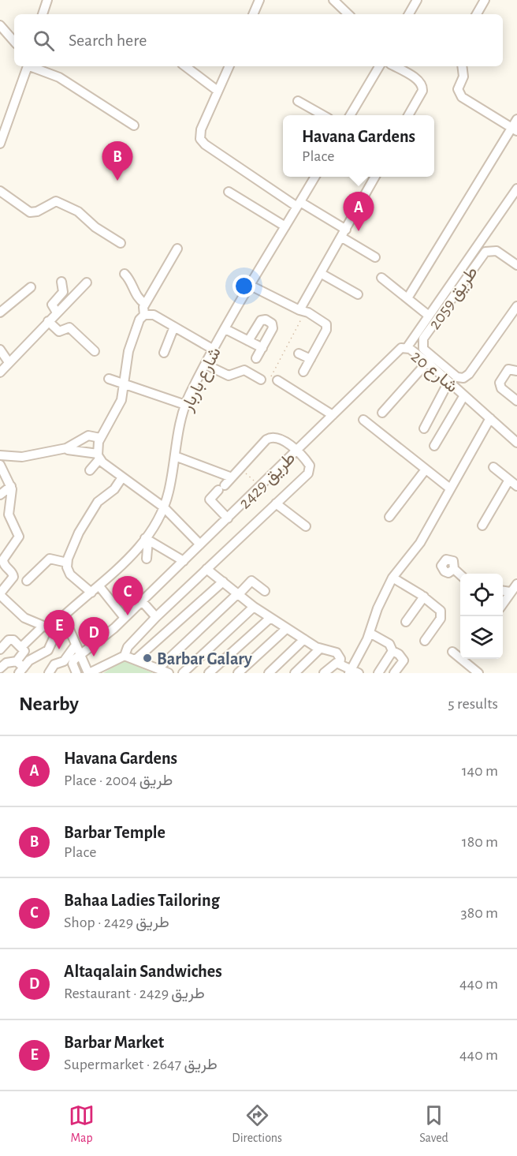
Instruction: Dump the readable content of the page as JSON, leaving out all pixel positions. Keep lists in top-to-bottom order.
{
  "streets": {
    "street": [
      "طريق 2059",
      "شارع 20",
      "شارع باربار",
      "طريق 2429"
    ]
  },
  "crossings": [
    ["شارع 20", "طريق 2429"]
  ],
  "places": ["Barbar Galary"],
  "page": {
    "search": "Search here",
    "popup": ["Havana Gardens", "Place"],
    "pins": [
      "B",
      "A",
      "C",
      "E",
      "D"
    ],
    "heading": ["Nearby", "5 results"],
    "list": [
      {
        "mark": "A",
        "name": "Havana Gardens",
        "note": "Place · طريق 2004",
        "value": "140 m"
      },
      {
        "mark": "B",
        "name": "Barbar Temple",
        "note": "Place",
        "value": "180 m"
      },
      {
        "mark": "C",
        "name": "Bahaa Ladies Tailoring",
        "note": "Shop · طريق 2429",
        "value": "380 m"
      },
      {
        "mark": "D",
        "name": "Altaqalain Sandwiches",
        "note": "Restaurant · طريق 2429",
        "value": "440 m"
      },
      {
        "mark": "E",
        "name": "Barbar Market",
        "note": "Supermarket · طريق 2647",
        "value": "440 m"
      }
    ],
    "nav": ["Map", "Directions", "Saved"]
  }
}
